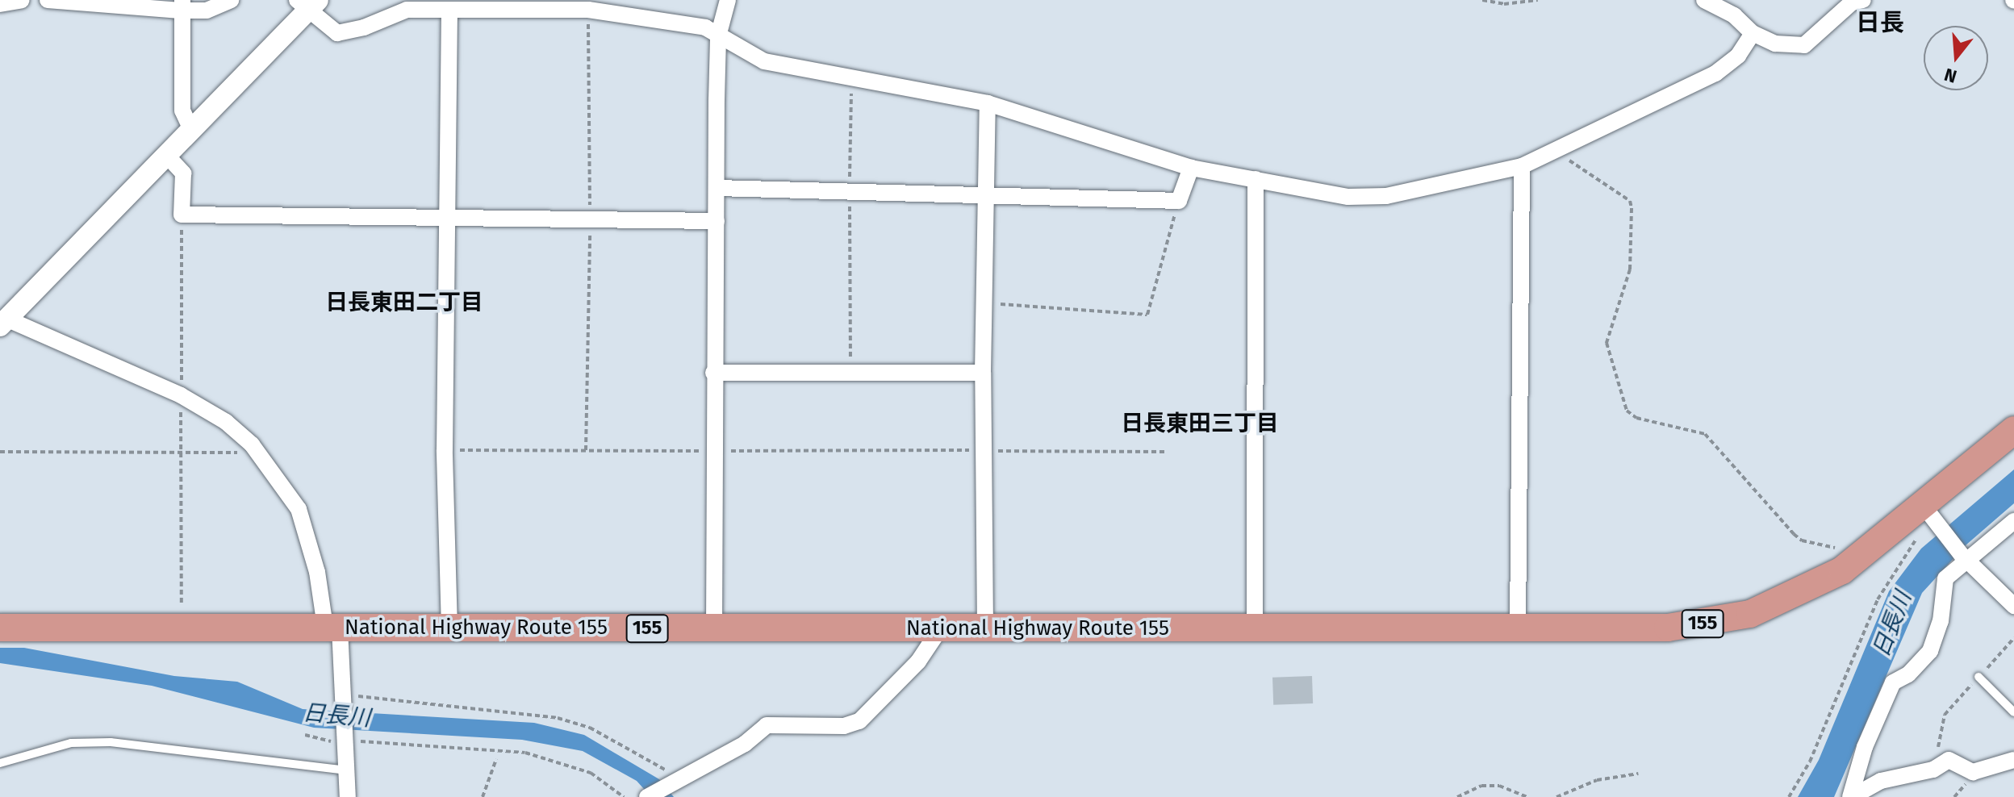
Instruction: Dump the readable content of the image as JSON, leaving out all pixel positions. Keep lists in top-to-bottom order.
{
  "streets": {
    "highway": ["155", "National Highway Route 155"]
  },
  "districts": ["日長", "日長東田二丁目", "日長東田三丁目"],
  "water": ["日長川"],
  "north": "bottom"
}
